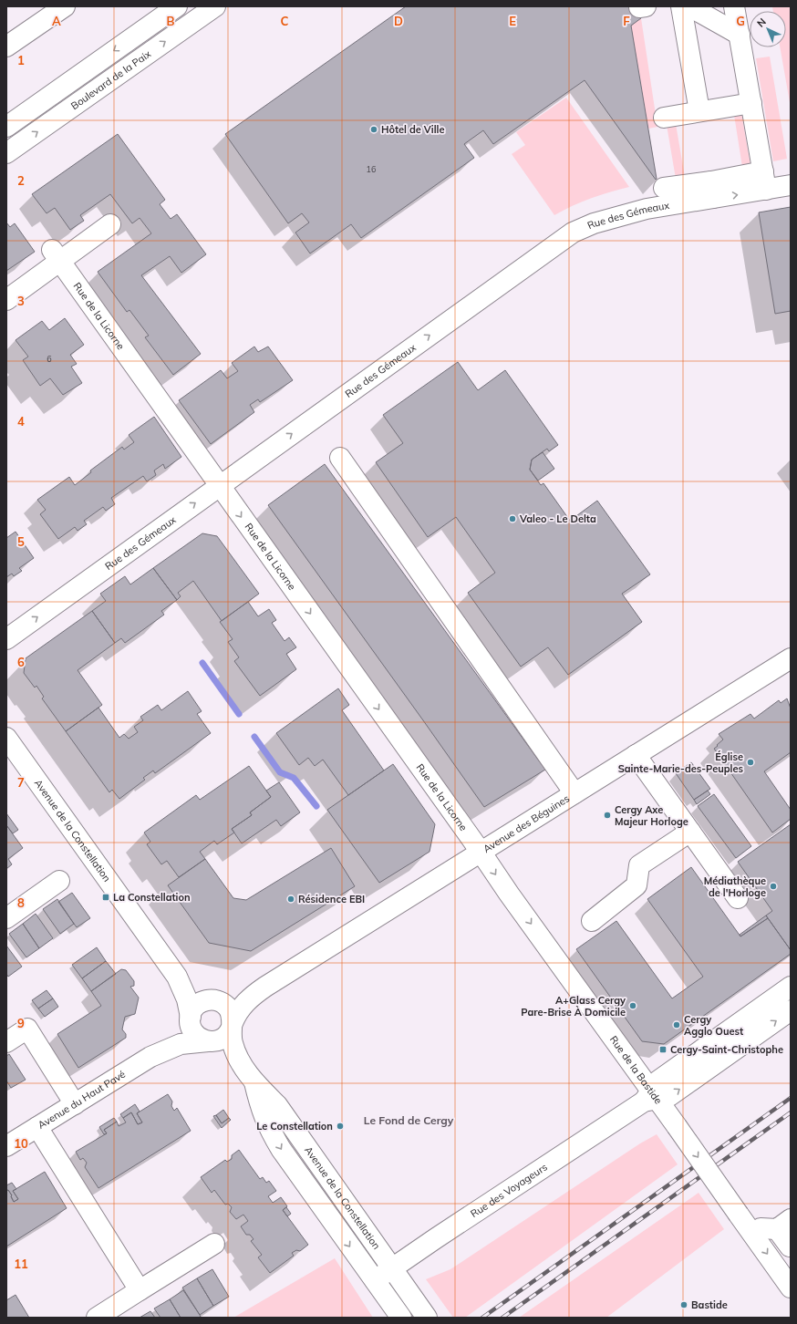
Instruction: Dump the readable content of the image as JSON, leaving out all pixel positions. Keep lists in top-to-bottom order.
{
  "streets": {
    "street": [
      "Boulevard de la Paix",
      "Rue des Gémeaux",
      "Rue de la Licorne",
      "Avenue des Béguines",
      "Avenue de la Constellation",
      "Rue de la Bastide",
      "Avenue du Haut Pavé",
      "Rue des Voyageurs"
    ]
  },
  "crossings": [
    ["Rue des Gémeaux", "Rue de la Licorne"],
    ["Rue de la Licorne", "Avenue des Béguines"],
    ["Rue de la Licorne", "Rue de la Bastide"],
    ["Avenue des Béguines", "Avenue de la Constellation"],
    ["Avenue des Béguines", "Rue de la Bastide"],
    ["Avenue des Béguines", "Avenue du Haut Pavé"],
    ["Avenue de la Constellation", "Avenue du Haut Pavé"],
    ["Avenue de la Constellation", "Rue des Voyageurs"],
    ["Rue de la Bastide", "Rue des Voyageurs"]
  ],
  "one_way": ["Rue des Gémeaux", "Rue de la Bastide"],
  "districts": ["Le Fond de Cergy"],
  "places": {
    "other": [
      "Hôtel de Ville",
      "Valeo - Le Delta",
      "Église Sainte-Marie-des-Peuples",
      "Cergy Axe Majeur Horloge",
      "Médiathèque de l'Horloge",
      "Résidence EBI",
      "A+Glass Cergy Pare-Brise À Domicile",
      "Cergy Agglo Ouest",
      "Le Constellation",
      "Bastide"
    ],
    "transit": ["La Constellation", "Cergy-Saint-Christophe"]
  },
  "house_numbers": ["16", "6"],
  "north": "top left",
  "grid": {
    "columns": [
      "A",
      "B",
      "C",
      "D",
      "E",
      "F",
      "G"
    ],
    "rows": [
      "1",
      "2",
      "3",
      "4",
      "5",
      "6",
      "7",
      "8",
      "9",
      "10",
      "11"
    ]
  }
}
